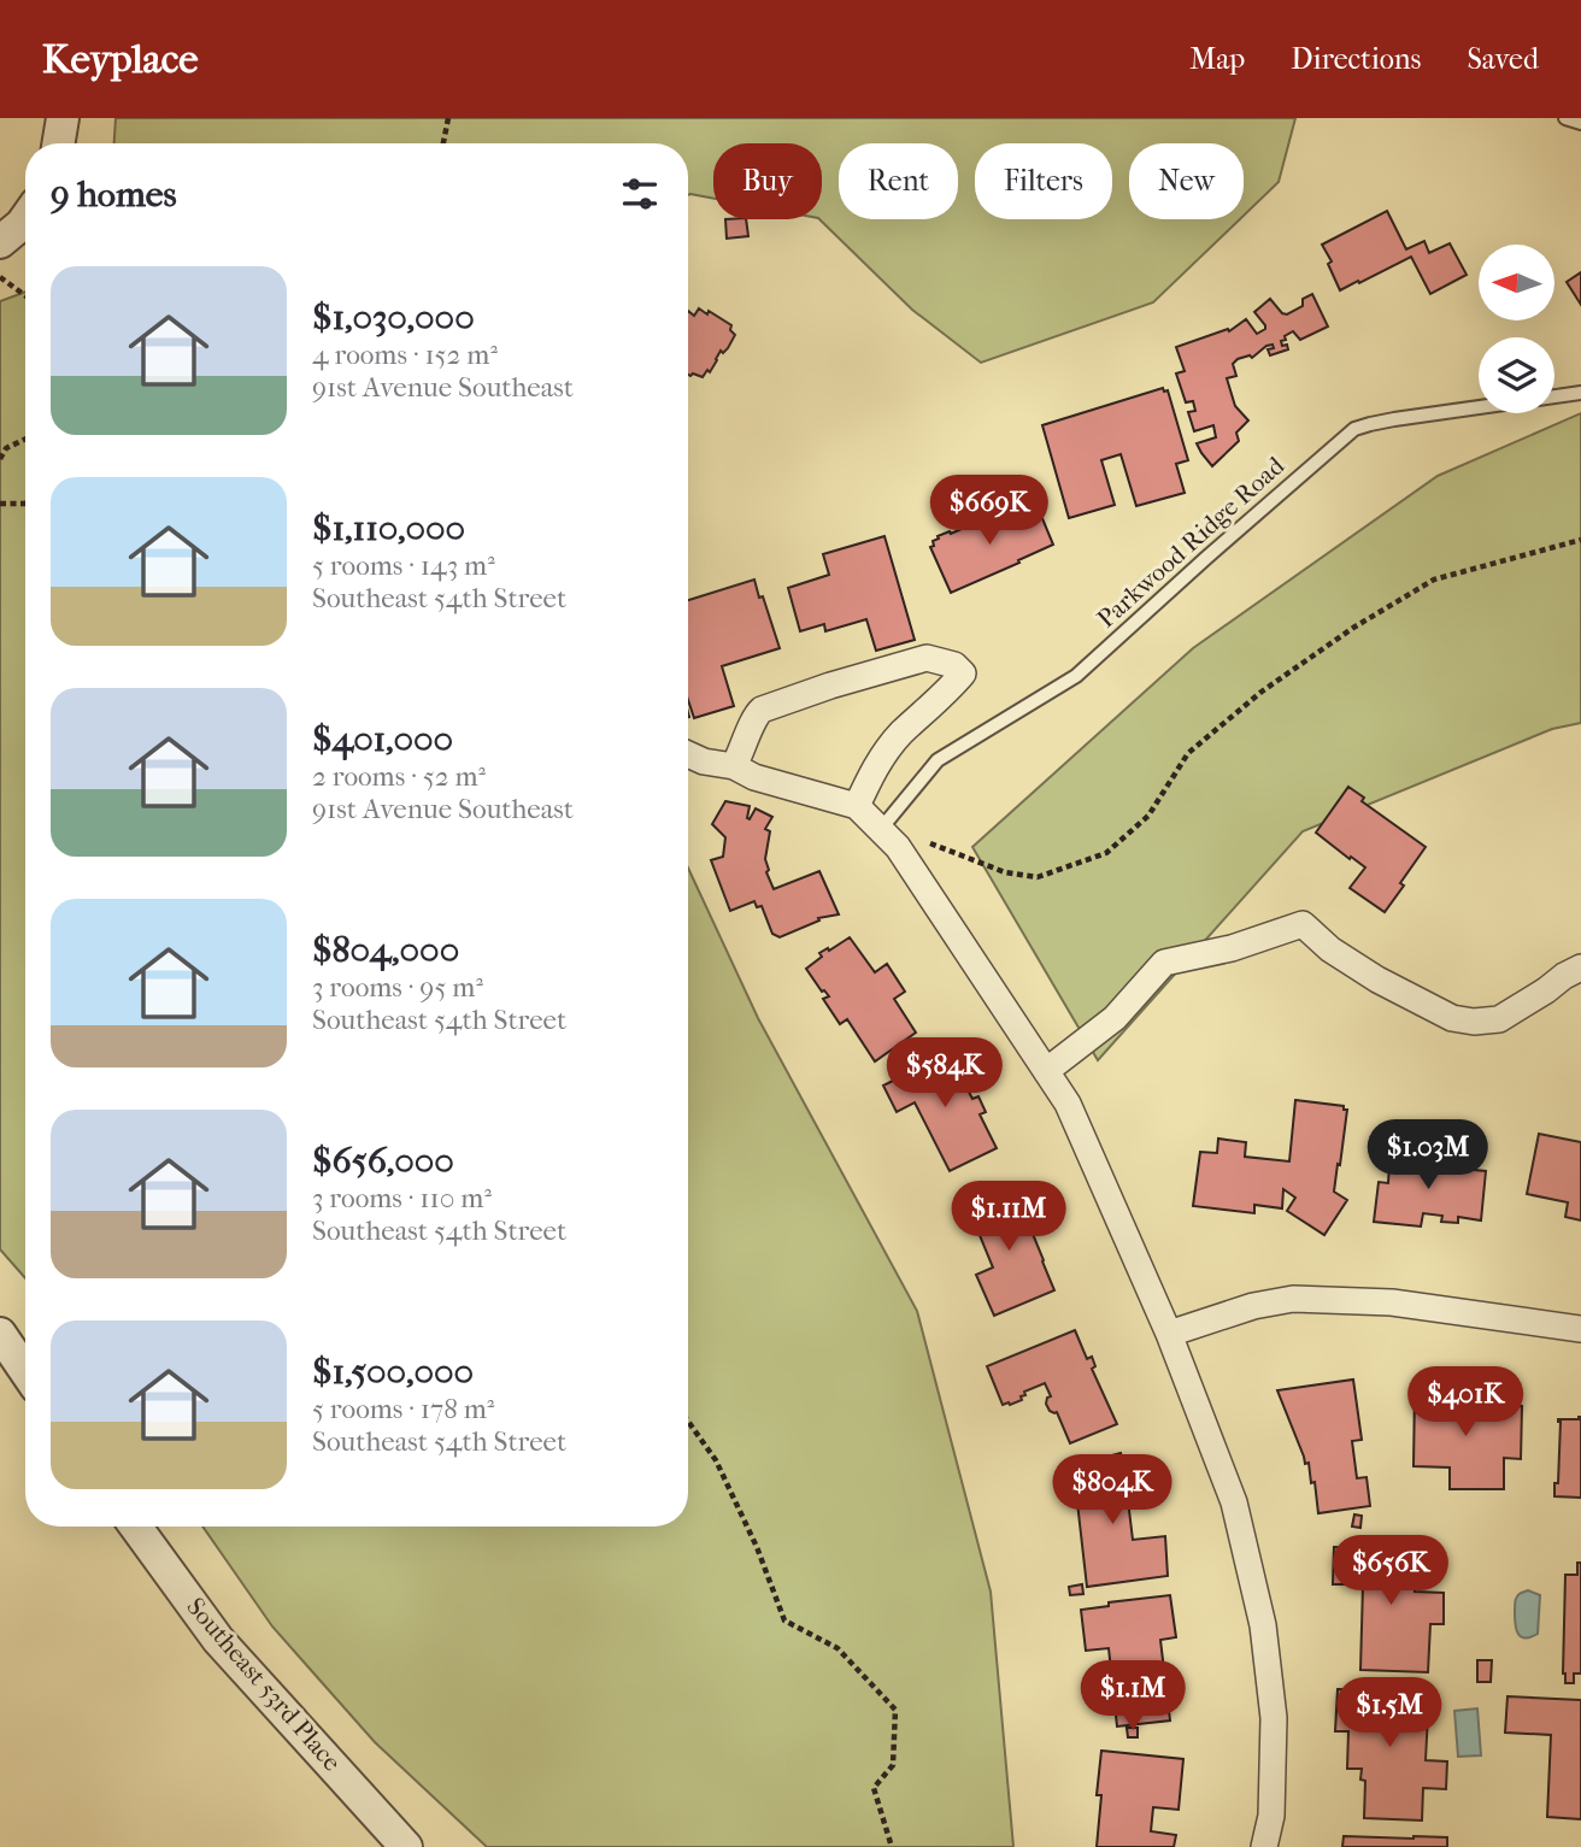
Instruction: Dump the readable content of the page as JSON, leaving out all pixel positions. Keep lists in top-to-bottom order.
{
  "streets": {
    "street": ["Southeast 53rd Place"],
    "lane": ["Parkwood Ridge Road"]
  },
  "north": "left",
  "page": {
    "header": "Keyplace",
    "nav": ["Map", "Directions", "Saved"],
    "chip": [
      "Buy",
      "Rent",
      "Filters",
      "New"
    ],
    "heading": "9 homes",
    "list": [
      {
        "name": "$1,030,000",
        "note": "4 rooms · 152 m² · 91st Avenue Southeast"
      },
      {
        "name": "$1,110,000",
        "note": "5 rooms · 143 m² · Southeast 54th Street"
      },
      {
        "name": "$401,000",
        "note": "2 rooms · 52 m² · 91st Avenue Southeast"
      },
      {
        "name": "$804,000",
        "note": "3 rooms · 95 m² · Southeast 54th Street"
      },
      {
        "name": "$656,000",
        "note": "3 rooms · 110 m² · Southeast 54th Street"
      },
      {
        "name": "$1,500,000",
        "note": "5 rooms · 178 m² · Southeast 54th Street"
      }
    ],
    "price": [
      "$669K",
      "$584K",
      "$1.03M",
      "$1.11M",
      "$401K",
      "$804K",
      "$656K",
      "$1.1M",
      "$1.5M"
    ]
  }
}
